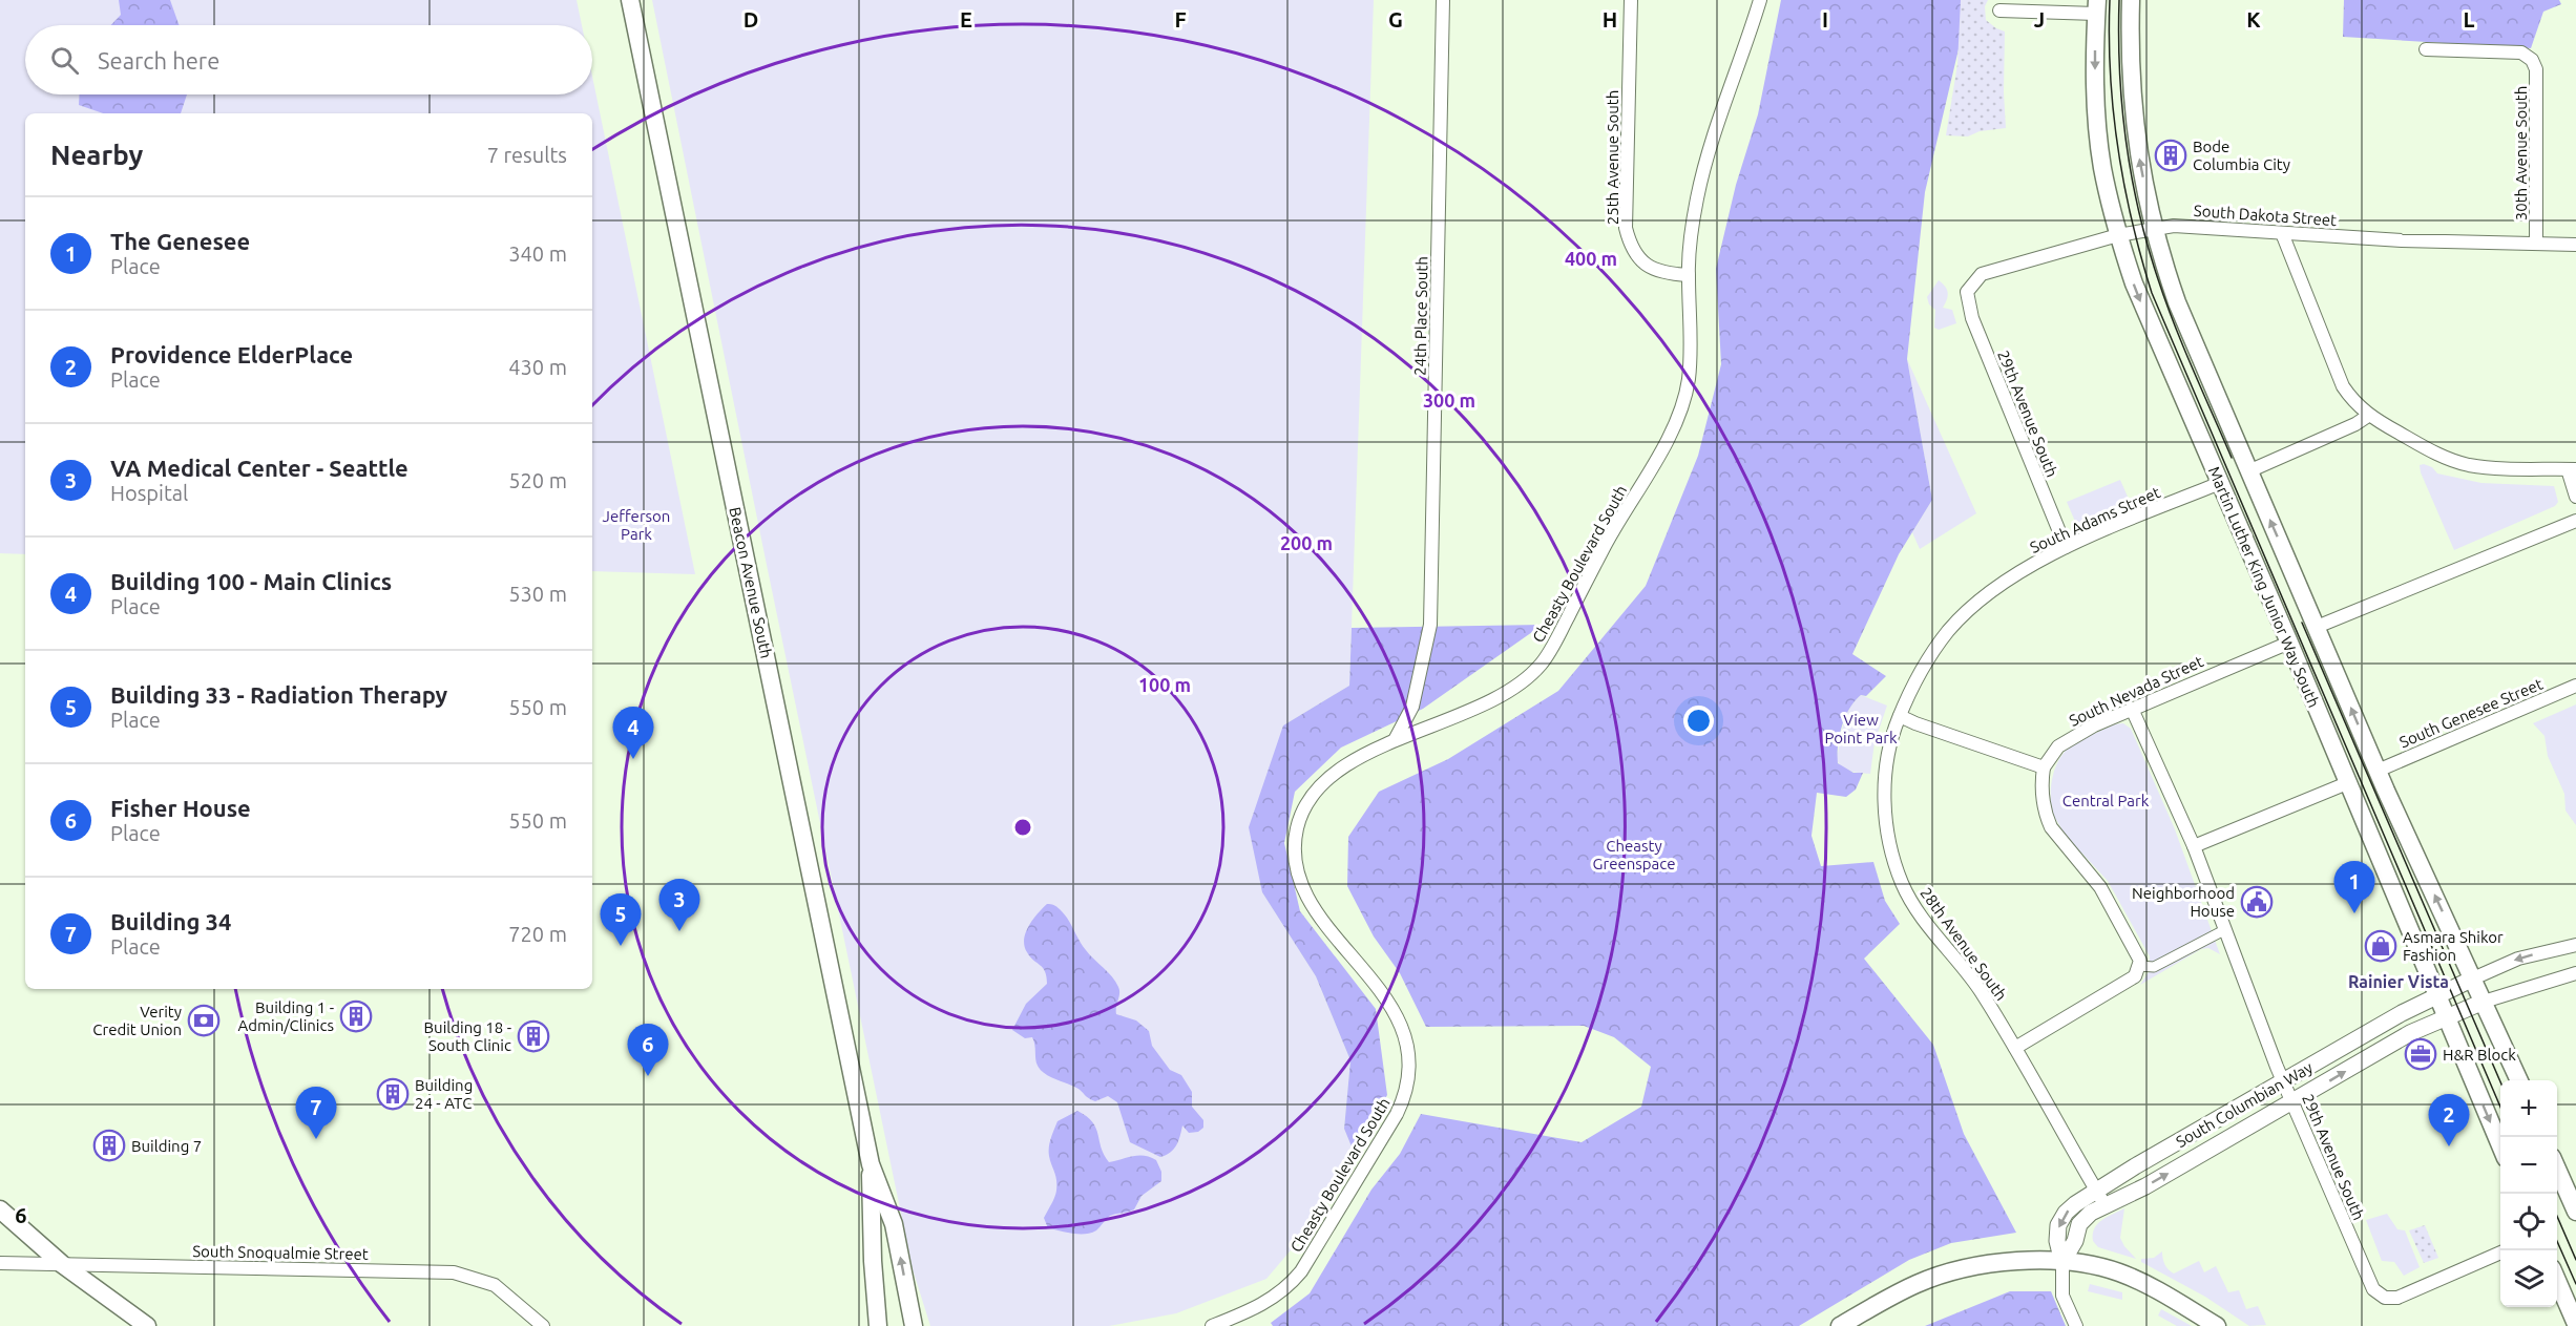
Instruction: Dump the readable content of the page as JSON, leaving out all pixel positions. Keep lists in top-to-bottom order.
{
  "streets": {
    "main road": ["Beacon Avenue South", "Martin Luther King Junior Way South"],
    "street": [
      "30th Avenue South",
      "25th Avenue South",
      "South Dakota Street",
      "24th Place South",
      "29th Avenue South",
      "South Adams Street",
      "Cheasty Boulevard South",
      "South Nevada Street",
      "South Genesee Street",
      "28th Avenue South",
      "South Columbian Way",
      "South Snoqualmie Street"
    ]
  },
  "crossings": [
    ["30th Avenue South", "South Dakota Street"],
    ["25th Avenue South", "Cheasty Boulevard South"],
    ["South Dakota Street", "29th Avenue South"],
    ["South Dakota Street", "Martin Luther King Junior Way South"],
    ["24th Place South", "Cheasty Boulevard South"],
    ["29th Avenue South", "South Adams Street"],
    ["29th Avenue South", "South Nevada Street"],
    ["29th Avenue South", "South Columbian Way"],
    ["South Adams Street", "Martin Luther King Junior Way South"],
    ["South Adams Street", "28th Avenue South"],
    ["Martin Luther King Junior Way South", "South Nevada Street"],
    ["Martin Luther King Junior Way South", "South Genesee Street"],
    ["Martin Luther King Junior Way South", "South Columbian Way"],
    ["28th Avenue South", "South Columbian Way"]
  ],
  "districts": ["Rainier Vista"],
  "parks": [
    "Jefferson Park",
    "View Point Park",
    "Central Park",
    "Cheasty Greenspace"
  ],
  "places": {
    "building": [
      "Bode Columbia City",
      "Building 1 - Admin/Clinics",
      "Building 18 - South Clinic",
      "Building 24 - ATC",
      "Building 7"
    ],
    "public building": ["Neighborhood House"],
    "shop": ["Asmara Shikor Fashion"],
    "bank": ["Verity Credit Union"],
    "office": ["H&R Block"]
  },
  "page": {
    "search": "Search here",
    "heading": ["Nearby", "7 results"],
    "list": [
      {
        "mark": "1",
        "name": "The Genesee",
        "note": "Place",
        "value": "340 m"
      },
      {
        "mark": "2",
        "name": "Providence ElderPlace",
        "note": "Place",
        "value": "430 m"
      },
      {
        "mark": "3",
        "name": "VA Medical Center - Seattle",
        "note": "Hospital",
        "value": "520 m"
      },
      {
        "mark": "4",
        "name": "Building 100 - Main Clinics",
        "note": "Place",
        "value": "530 m"
      },
      {
        "mark": "5",
        "name": "Building 33 - Radiation Therapy",
        "note": "Place",
        "value": "550 m"
      },
      {
        "mark": "6",
        "name": "Fisher House",
        "note": "Place",
        "value": "550 m"
      },
      {
        "mark": "7",
        "name": "Building 34",
        "note": "Place",
        "value": "720 m"
      }
    ],
    "pins": [
      "4",
      "1",
      "3",
      "5",
      "6",
      "7",
      "2"
    ],
    "map_buttons": ["+", "−"]
  },
  "grid": {
    "columns": [
      "D",
      "E",
      "F",
      "G",
      "H",
      "I",
      "J",
      "K",
      "L"
    ],
    "rows": ["6"]
  },
  "rings": [
    "400 m",
    "300 m",
    "200 m",
    "100 m"
  ]
}
